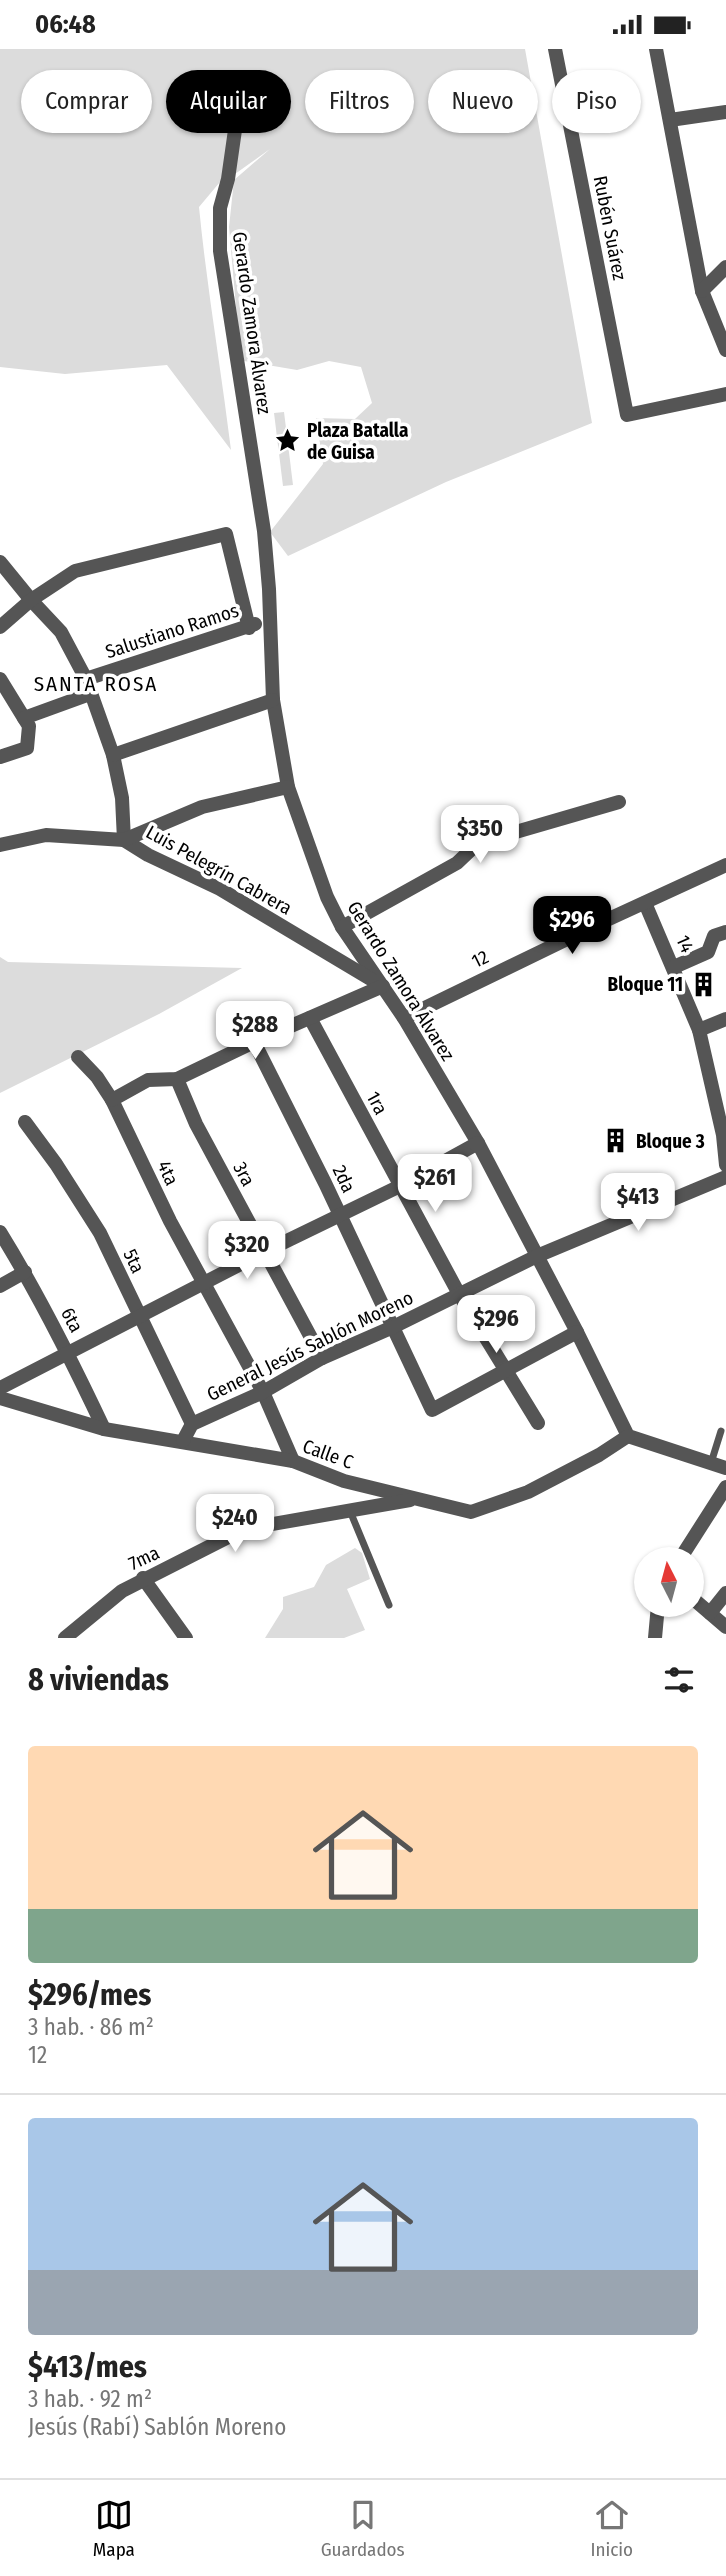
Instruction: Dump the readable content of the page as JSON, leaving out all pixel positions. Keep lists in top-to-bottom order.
{
  "streets": {
    "street": [
      "Rubén Suárez",
      "Gerardo Zamora Álvarez",
      "Salustiano Ramos",
      "Luis Pelegrín Cabrera",
      "14",
      "12",
      "1ra",
      "4ta",
      "3ra",
      "2da",
      "5ta",
      "6ta",
      "General Jesús Sablón Moreno",
      "Calle C",
      "7ma"
    ]
  },
  "crossings": [
    ["Gerardo Zamora Álvarez", "Salustiano Ramos"],
    ["Gerardo Zamora Álvarez", "Luis Pelegrín Cabrera"],
    ["Gerardo Zamora Álvarez", "12"],
    ["Gerardo Zamora Álvarez", "General Jesús Sablón Moreno"],
    ["Gerardo Zamora Álvarez", "Calle C"],
    ["Salustiano Ramos", "Luis Pelegrín Cabrera"],
    ["14", "12"],
    ["1ra", "2da"],
    ["1ra", "General Jesús Sablón Moreno"],
    ["4ta", "General Jesús Sablón Moreno"],
    ["4ta", "Calle C"],
    ["3ra", "General Jesús Sablón Moreno"],
    ["2da", "General Jesús Sablón Moreno"],
    ["5ta", "General Jesús Sablón Moreno"],
    ["6ta", "Calle C"],
    ["General Jesús Sablón Moreno", "Calle C"],
    ["Calle C", "7ma"]
  ],
  "districts": ["SANTA ROSA"],
  "places": {
    "place": ["Plaza Batalla de Guisa"],
    "building": ["Bloque 11", "Bloque 3"]
  },
  "north": "top",
  "page": {
    "status": "06:48",
    "chip": [
      "Comprar",
      "Alquilar",
      "Filtros",
      "Nuevo",
      "Piso"
    ],
    "price": [
      "$350",
      "$296",
      "$288",
      "$261",
      "$413",
      "$320",
      "$296",
      "$240"
    ],
    "heading": "8 viviendas",
    "list": [
      {
        "name": "$296/mes",
        "note": "3 hab. · 86 m² · 12"
      },
      {
        "name": "$413/mes",
        "note": "3 hab. · 92 m² · Jesús (Rabí) Sablón Moreno"
      }
    ],
    "tabs": ["Mapa", "Guardados", "Inicio"]
  }
}
